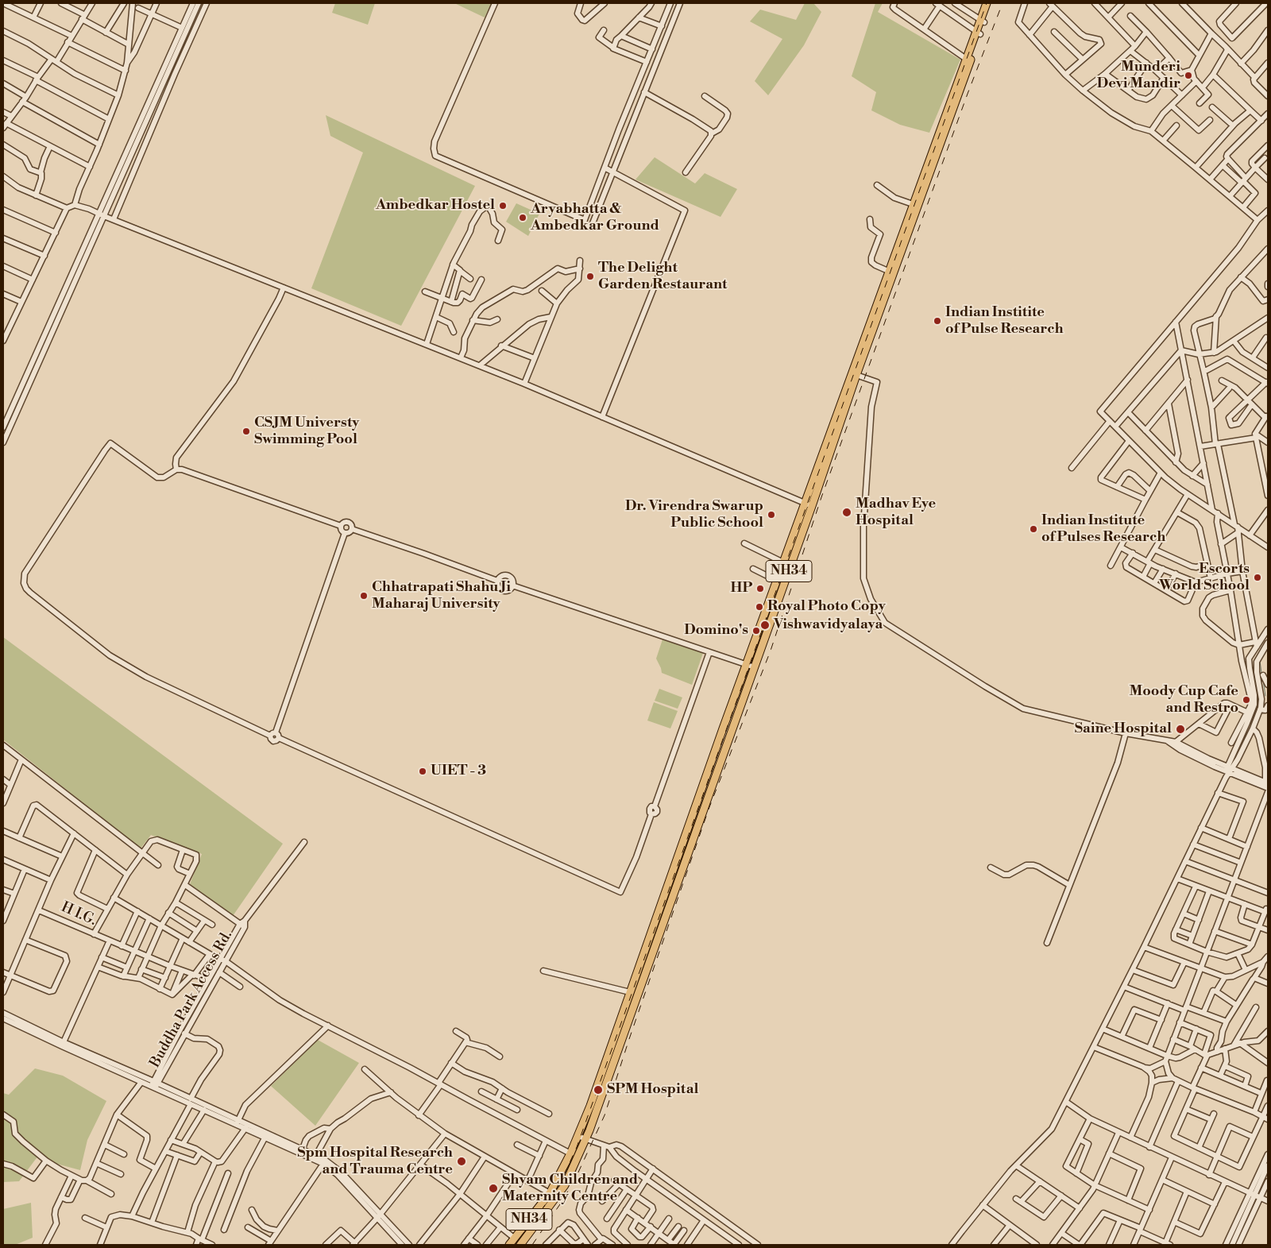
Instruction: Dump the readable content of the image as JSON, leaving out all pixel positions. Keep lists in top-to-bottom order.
{
  "streets": {
    "highway": ["NH34"],
    "street": ["H I.G.", "Buddha Park Access Rd."]
  },
  "crossings": [
    ["H I.G.", "Buddha Park Access Rd."]
  ],
  "places": [
    "Munderi Devi Mandir",
    "Ambedkar Hostel",
    "Aryabhatta & Ambedkar Ground",
    "The Delight Garden Restaurant",
    "Indian Institite of Pulse Research",
    "CSJM Universty Swimming Pool",
    "Madhav Eye Hospital",
    "Dr. Virendra Swarup Public School",
    "Indian Institute of Pulses Research",
    "Escorts World School",
    "HP",
    "Chhatrapati Shahu Ji Maharaj University",
    "Royal Photo Copy",
    "Vishwavidyalaya",
    "Domino's",
    "Moody Cup Cafe and Restro",
    "Saine Hospital",
    "UIET - 3",
    "SPM Hospital",
    "Spm Hospital Research and Trauma Centre",
    "Shyam Children and Maternity Centre"
  ]
}
